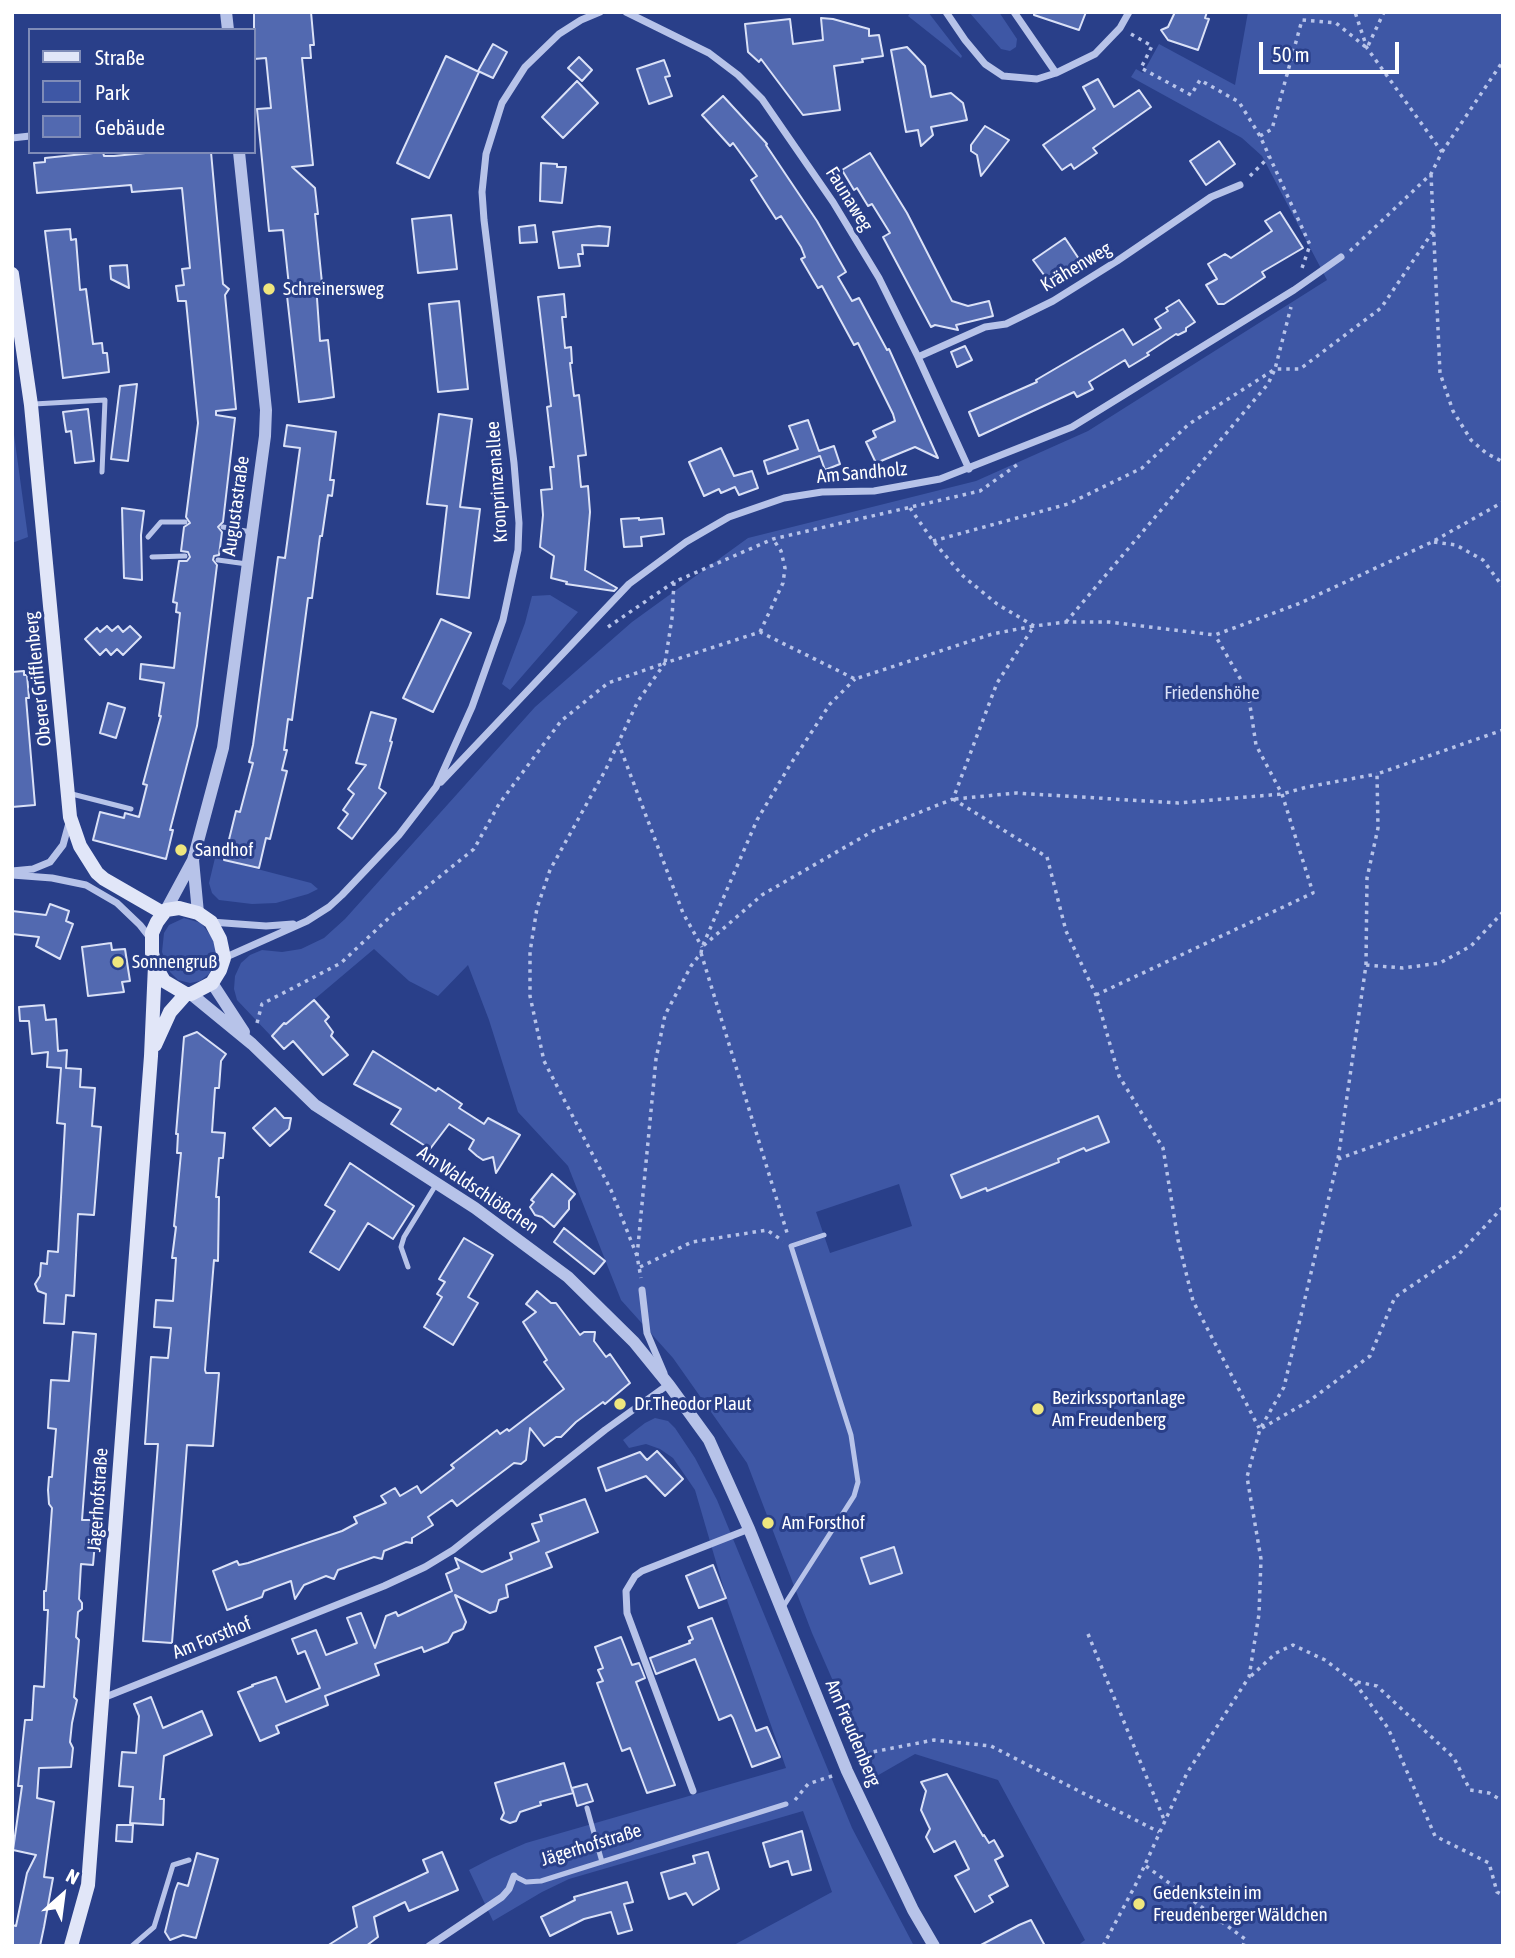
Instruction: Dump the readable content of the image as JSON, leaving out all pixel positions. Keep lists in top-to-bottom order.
{
  "streets": {
    "main road": ["Oberer Grifflenberg", "Jägerhofstraße"],
    "street": [
      "Faunaweg",
      "Krähenweg",
      "Am Sandholz",
      "Kronprinzenallee",
      "Augustastraße",
      "Am Waldschlößchen",
      "Am Forsthof",
      "Am Freudenberg"
    ]
  },
  "crossings": [
    ["Faunaweg", "Krähenweg"],
    ["Faunaweg", "Am Sandholz"],
    ["Am Sandholz", "Kronprinzenallee"],
    ["Kronprinzenallee", "Augustastraße"],
    ["Kronprinzenallee", "Oberer Grifflenberg"],
    ["Kronprinzenallee", "Am Waldschlößchen"],
    ["Kronprinzenallee", "Jägerhofstraße"],
    ["Augustastraße", "Oberer Grifflenberg"],
    ["Augustastraße", "Am Waldschlößchen"],
    ["Augustastraße", "Jägerhofstraße"],
    ["Oberer Grifflenberg", "Am Waldschlößchen"],
    ["Oberer Grifflenberg", "Jägerhofstraße"],
    ["Am Waldschlößchen", "Jägerhofstraße"],
    ["Am Waldschlößchen", "Am Forsthof"],
    ["Am Waldschlößchen", "Am Freudenberg"],
    ["Jägerhofstraße", "Am Forsthof"],
    ["Am Forsthof", "Am Freudenberg"]
  ],
  "parks": ["Friedenshöhe"],
  "places": [
    "Schreinersweg",
    "Sandhof",
    "Sonnengruß",
    "Dr.Theodor Plaut",
    "Bezirkssportanlage Am Freudenberg",
    "Am Forsthof",
    "Gedenkstein im Freudenberger Wäldchen"
  ],
  "legend": ["Straße", "Park", "Gebäude"],
  "scale_bar": "50 m",
  "north": "top right"
}
